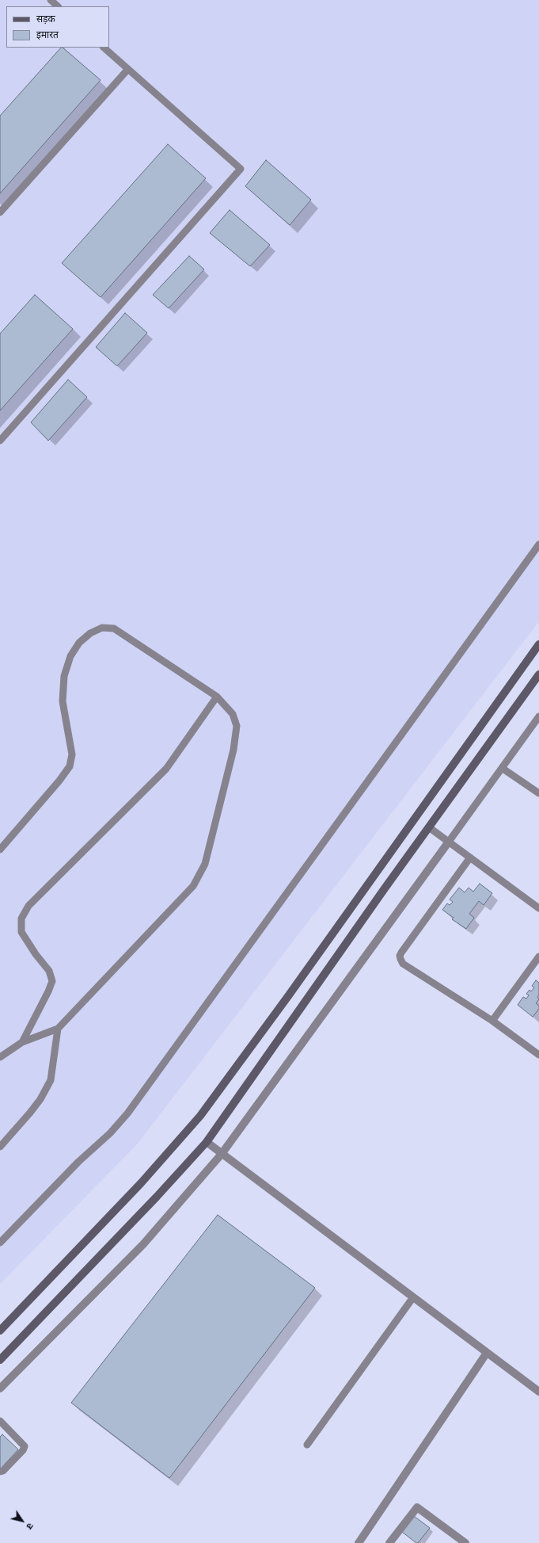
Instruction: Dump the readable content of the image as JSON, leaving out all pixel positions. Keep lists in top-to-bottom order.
{
  "legend": ["सड़क", "इमारत"],
  "north": "bottom right"
}
